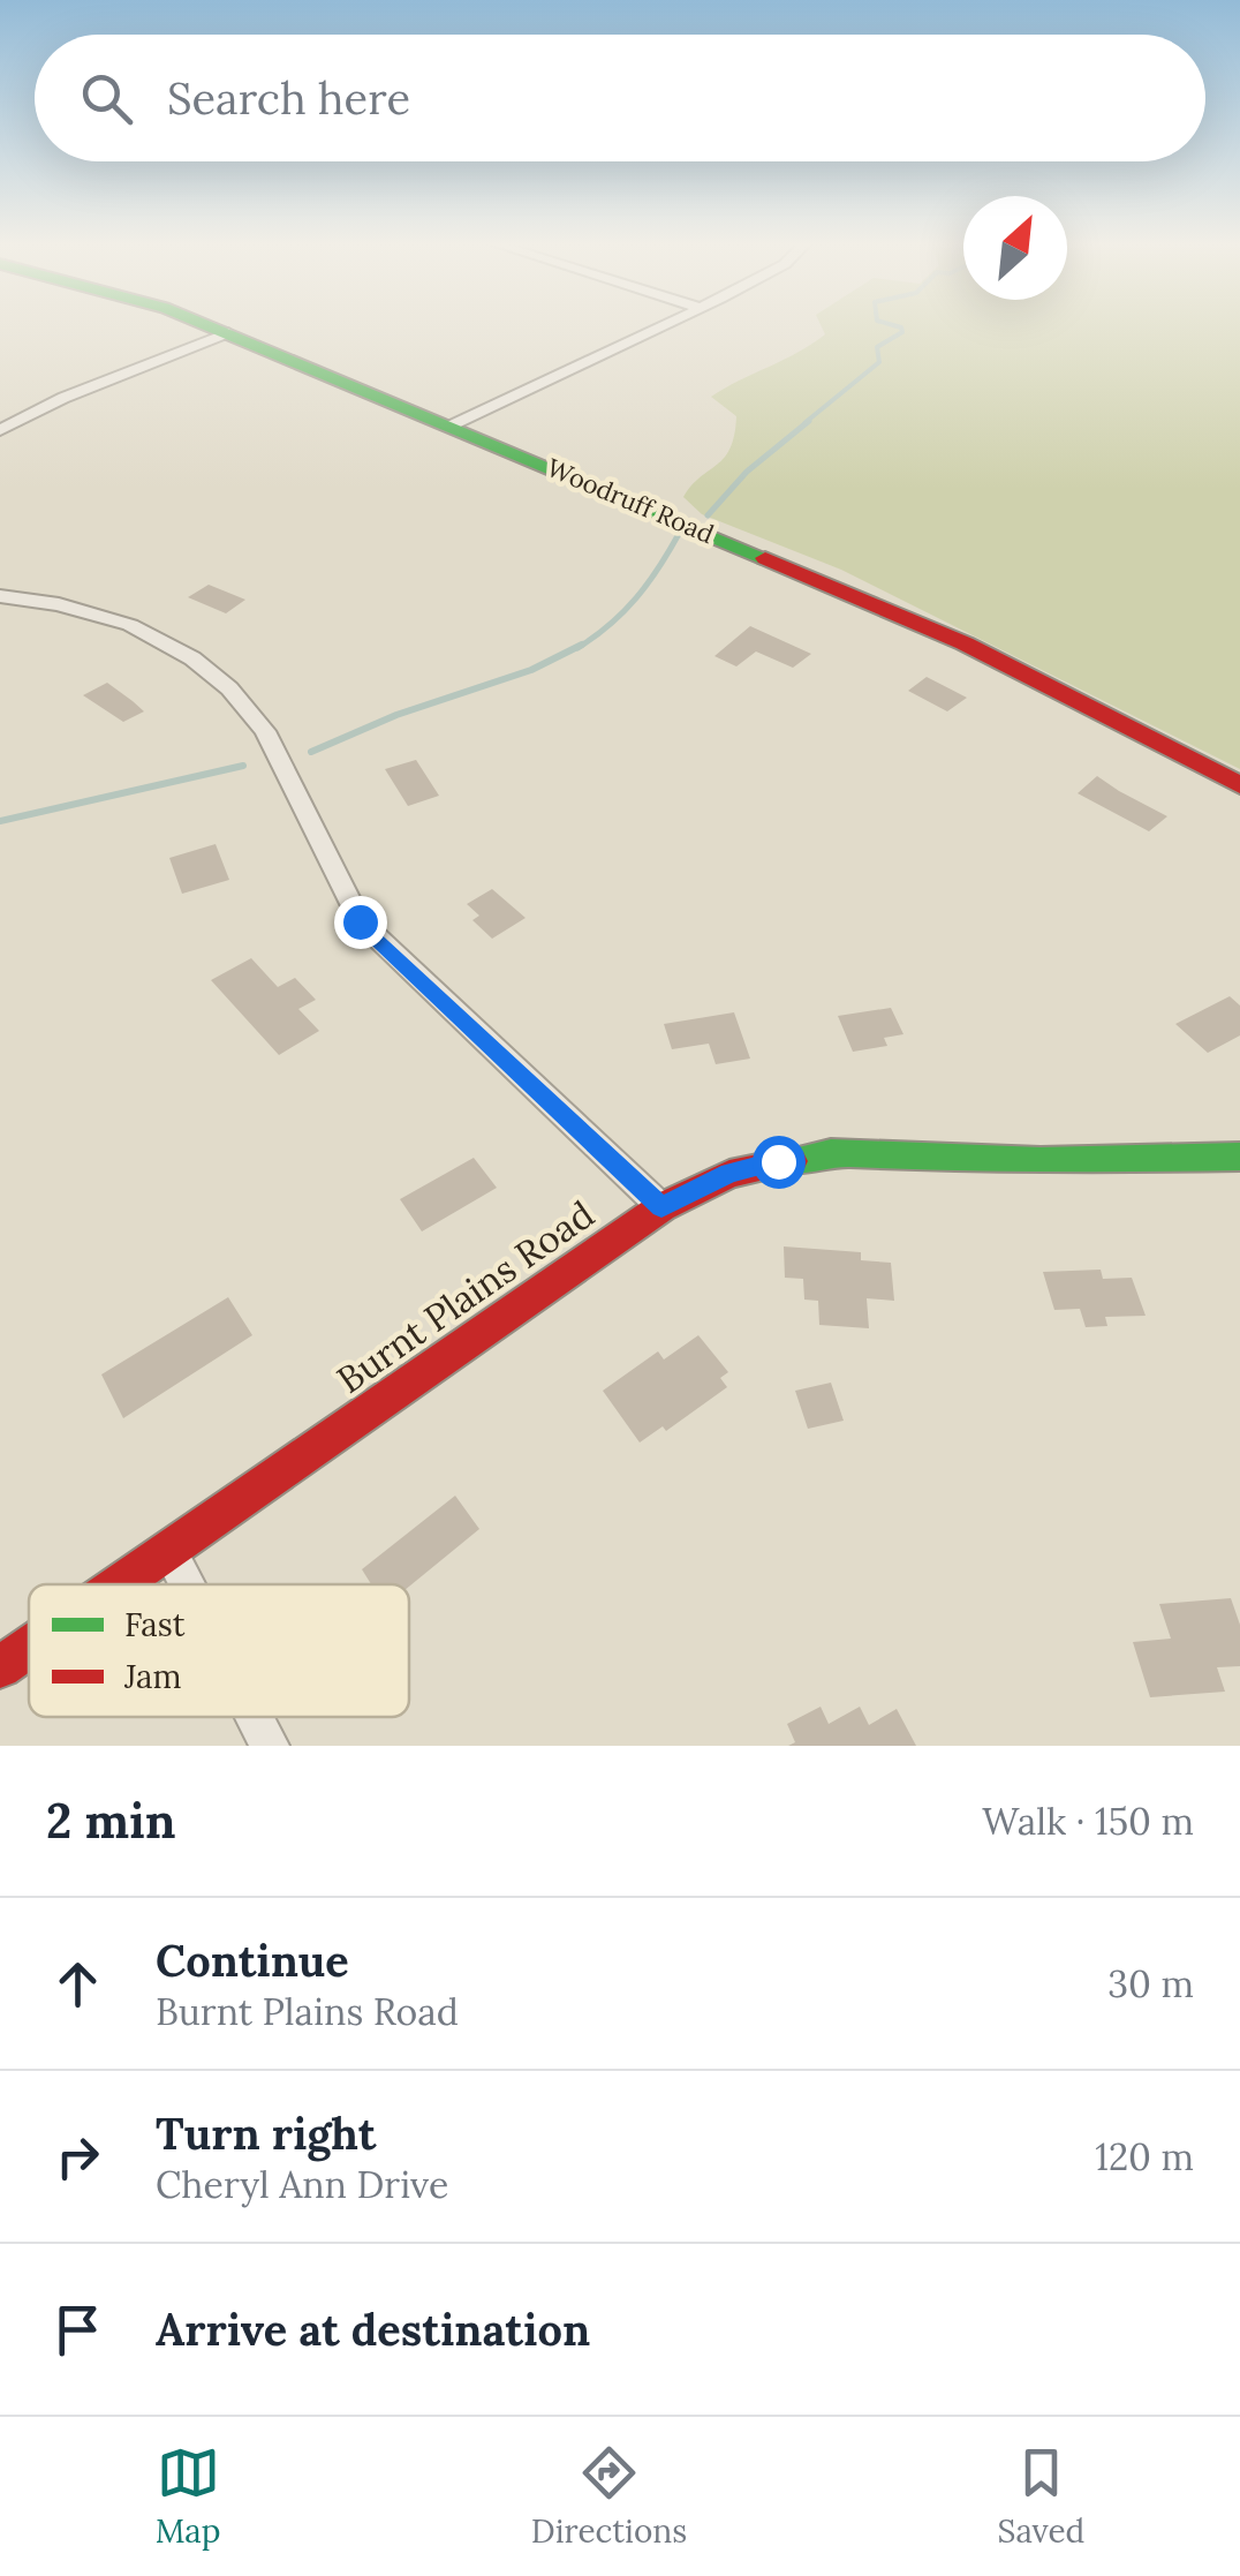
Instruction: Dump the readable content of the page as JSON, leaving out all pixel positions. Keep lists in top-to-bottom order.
{
  "streets": {
    "street": ["Woodruff Road", "Burnt Plains Road"]
  },
  "legend": ["Fast", "Jam"],
  "north": "top right",
  "page": {
    "search": "Search here",
    "heading": ["2 min", "Walk · 150 m"],
    "list": [
      ["Continue", "Burnt Plains Road", "30 m"],
      ["Turn right", "Cheryl Ann Drive", "120 m"],
      "Arrive at destination"
    ],
    "nav": ["Map", "Directions", "Saved"]
  }
}
